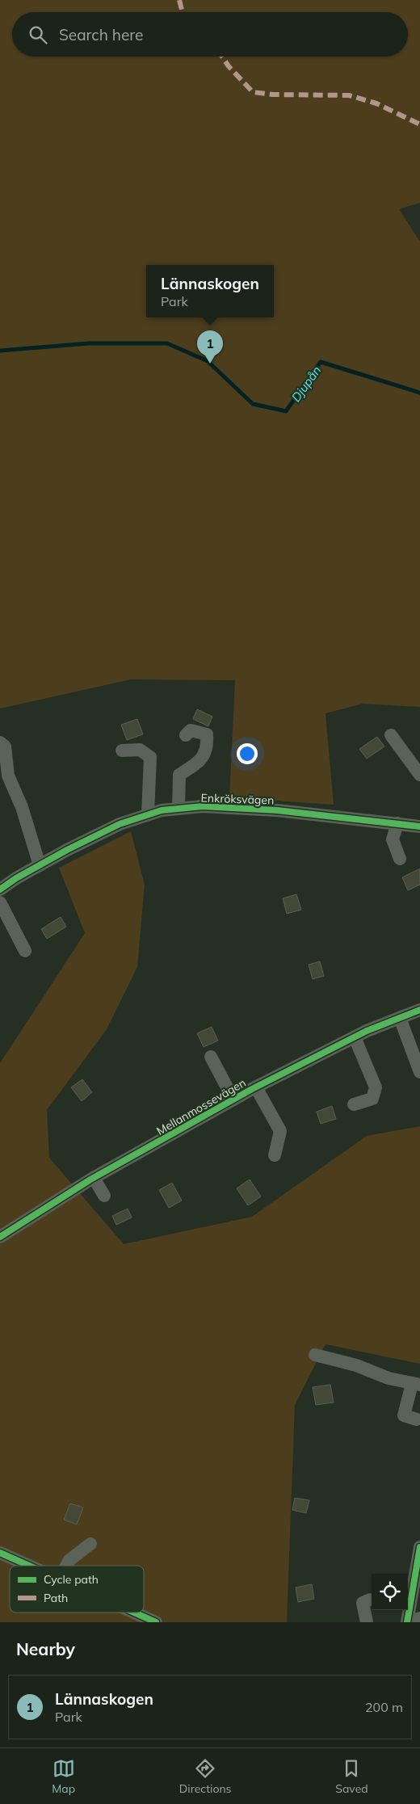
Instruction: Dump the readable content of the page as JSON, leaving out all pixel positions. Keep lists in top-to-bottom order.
{
  "streets": {
    "street": ["Enkröksvägen", "Mellanmossevägen"]
  },
  "water": ["Djupån"],
  "legend": ["Cycle path", "Path"],
  "page": {
    "search": "Search here",
    "popup": ["Lännaskogen", "Park"],
    "pins": "1",
    "heading": "Nearby",
    "list": [
      {
        "mark": "1",
        "name": "Lännaskogen",
        "note": "Park",
        "value": "200 m"
      }
    ],
    "nav": ["Map", "Directions", "Saved"]
  }
}
